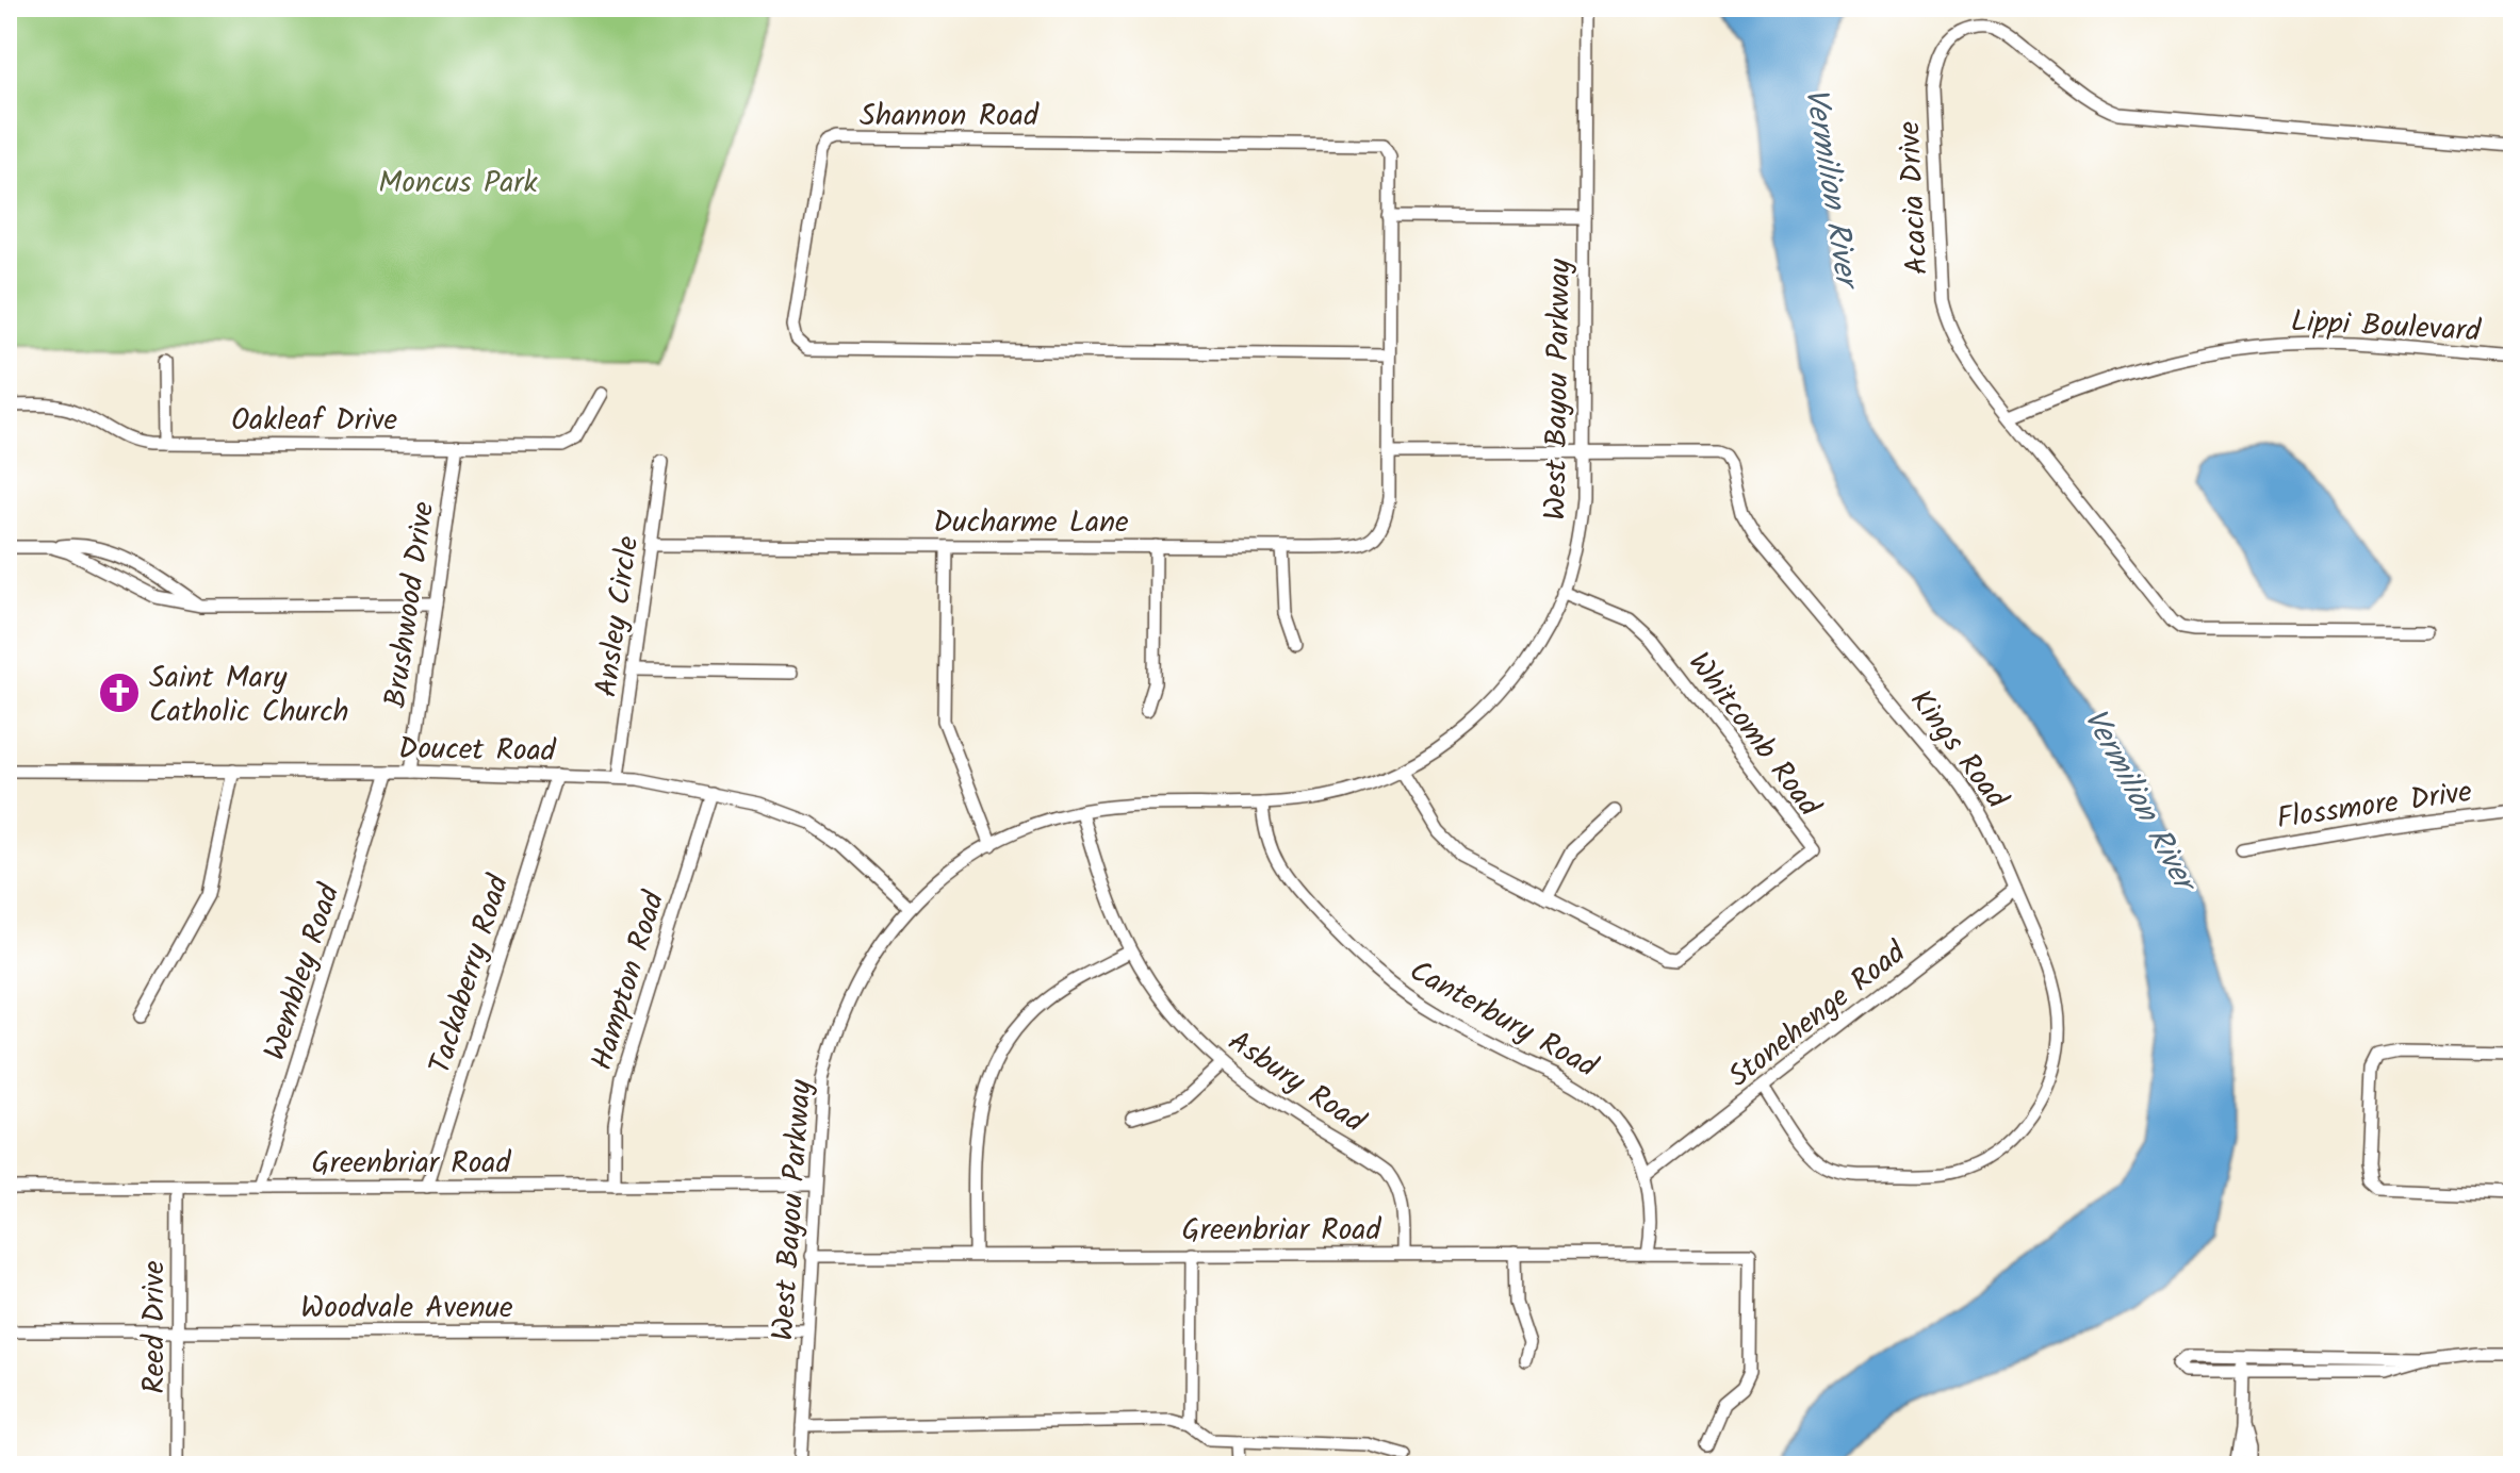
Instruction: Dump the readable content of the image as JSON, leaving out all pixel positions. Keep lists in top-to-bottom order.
{
  "streets": {
    "street": [
      "Shannon Road",
      "Acacia Drive",
      "Lippi Boulevard",
      "West Bayou Parkway",
      "Oakleaf Drive",
      "Ducharme Lane",
      "Brushwood Drive",
      "Ansley Circle",
      "Whitcomb Road",
      "Doucet Road",
      "Kings Road",
      "Flossmore Drive",
      "Wembley Road",
      "Tackaberry Road",
      "Hampton Road",
      "Stonehenge Road",
      "Canterbury Road",
      "Asbury Road",
      "Greenbriar Road",
      "Woodvale Avenue",
      "Reed Drive"
    ]
  },
  "crossings": [
    ["Shannon Road", "Ducharme Lane"],
    ["Shannon Road", "Kings Road"],
    ["Acacia Drive", "Lippi Boulevard"],
    ["West Bayou Parkway", "Whitcomb Road"],
    ["West Bayou Parkway", "Doucet Road"],
    ["West Bayou Parkway", "Kings Road"],
    ["West Bayou Parkway", "Canterbury Road"],
    ["West Bayou Parkway", "Asbury Road"],
    ["West Bayou Parkway", "Greenbriar Road"],
    ["West Bayou Parkway", "Woodvale Avenue"],
    ["Oakleaf Drive", "Brushwood Drive"],
    ["Ducharme Lane", "Ansley Circle"],
    ["Brushwood Drive", "Doucet Road"],
    ["Ansley Circle", "Doucet Road"],
    ["Doucet Road", "Wembley Road"],
    ["Doucet Road", "Tackaberry Road"],
    ["Doucet Road", "Hampton Road"],
    ["Kings Road", "Stonehenge Road"],
    ["Wembley Road", "Greenbriar Road"],
    ["Tackaberry Road", "Greenbriar Road"],
    ["Hampton Road", "Greenbriar Road"],
    ["Stonehenge Road", "Canterbury Road"],
    ["Canterbury Road", "Greenbriar Road"],
    ["Asbury Road", "Greenbriar Road"],
    ["Greenbriar Road", "Reed Drive"],
    ["Woodvale Avenue", "Reed Drive"]
  ],
  "water": ["Vermilion River"],
  "parks": ["Moncus Park"],
  "places": {
    "church": ["Saint Mary Catholic Church"]
  }
}
